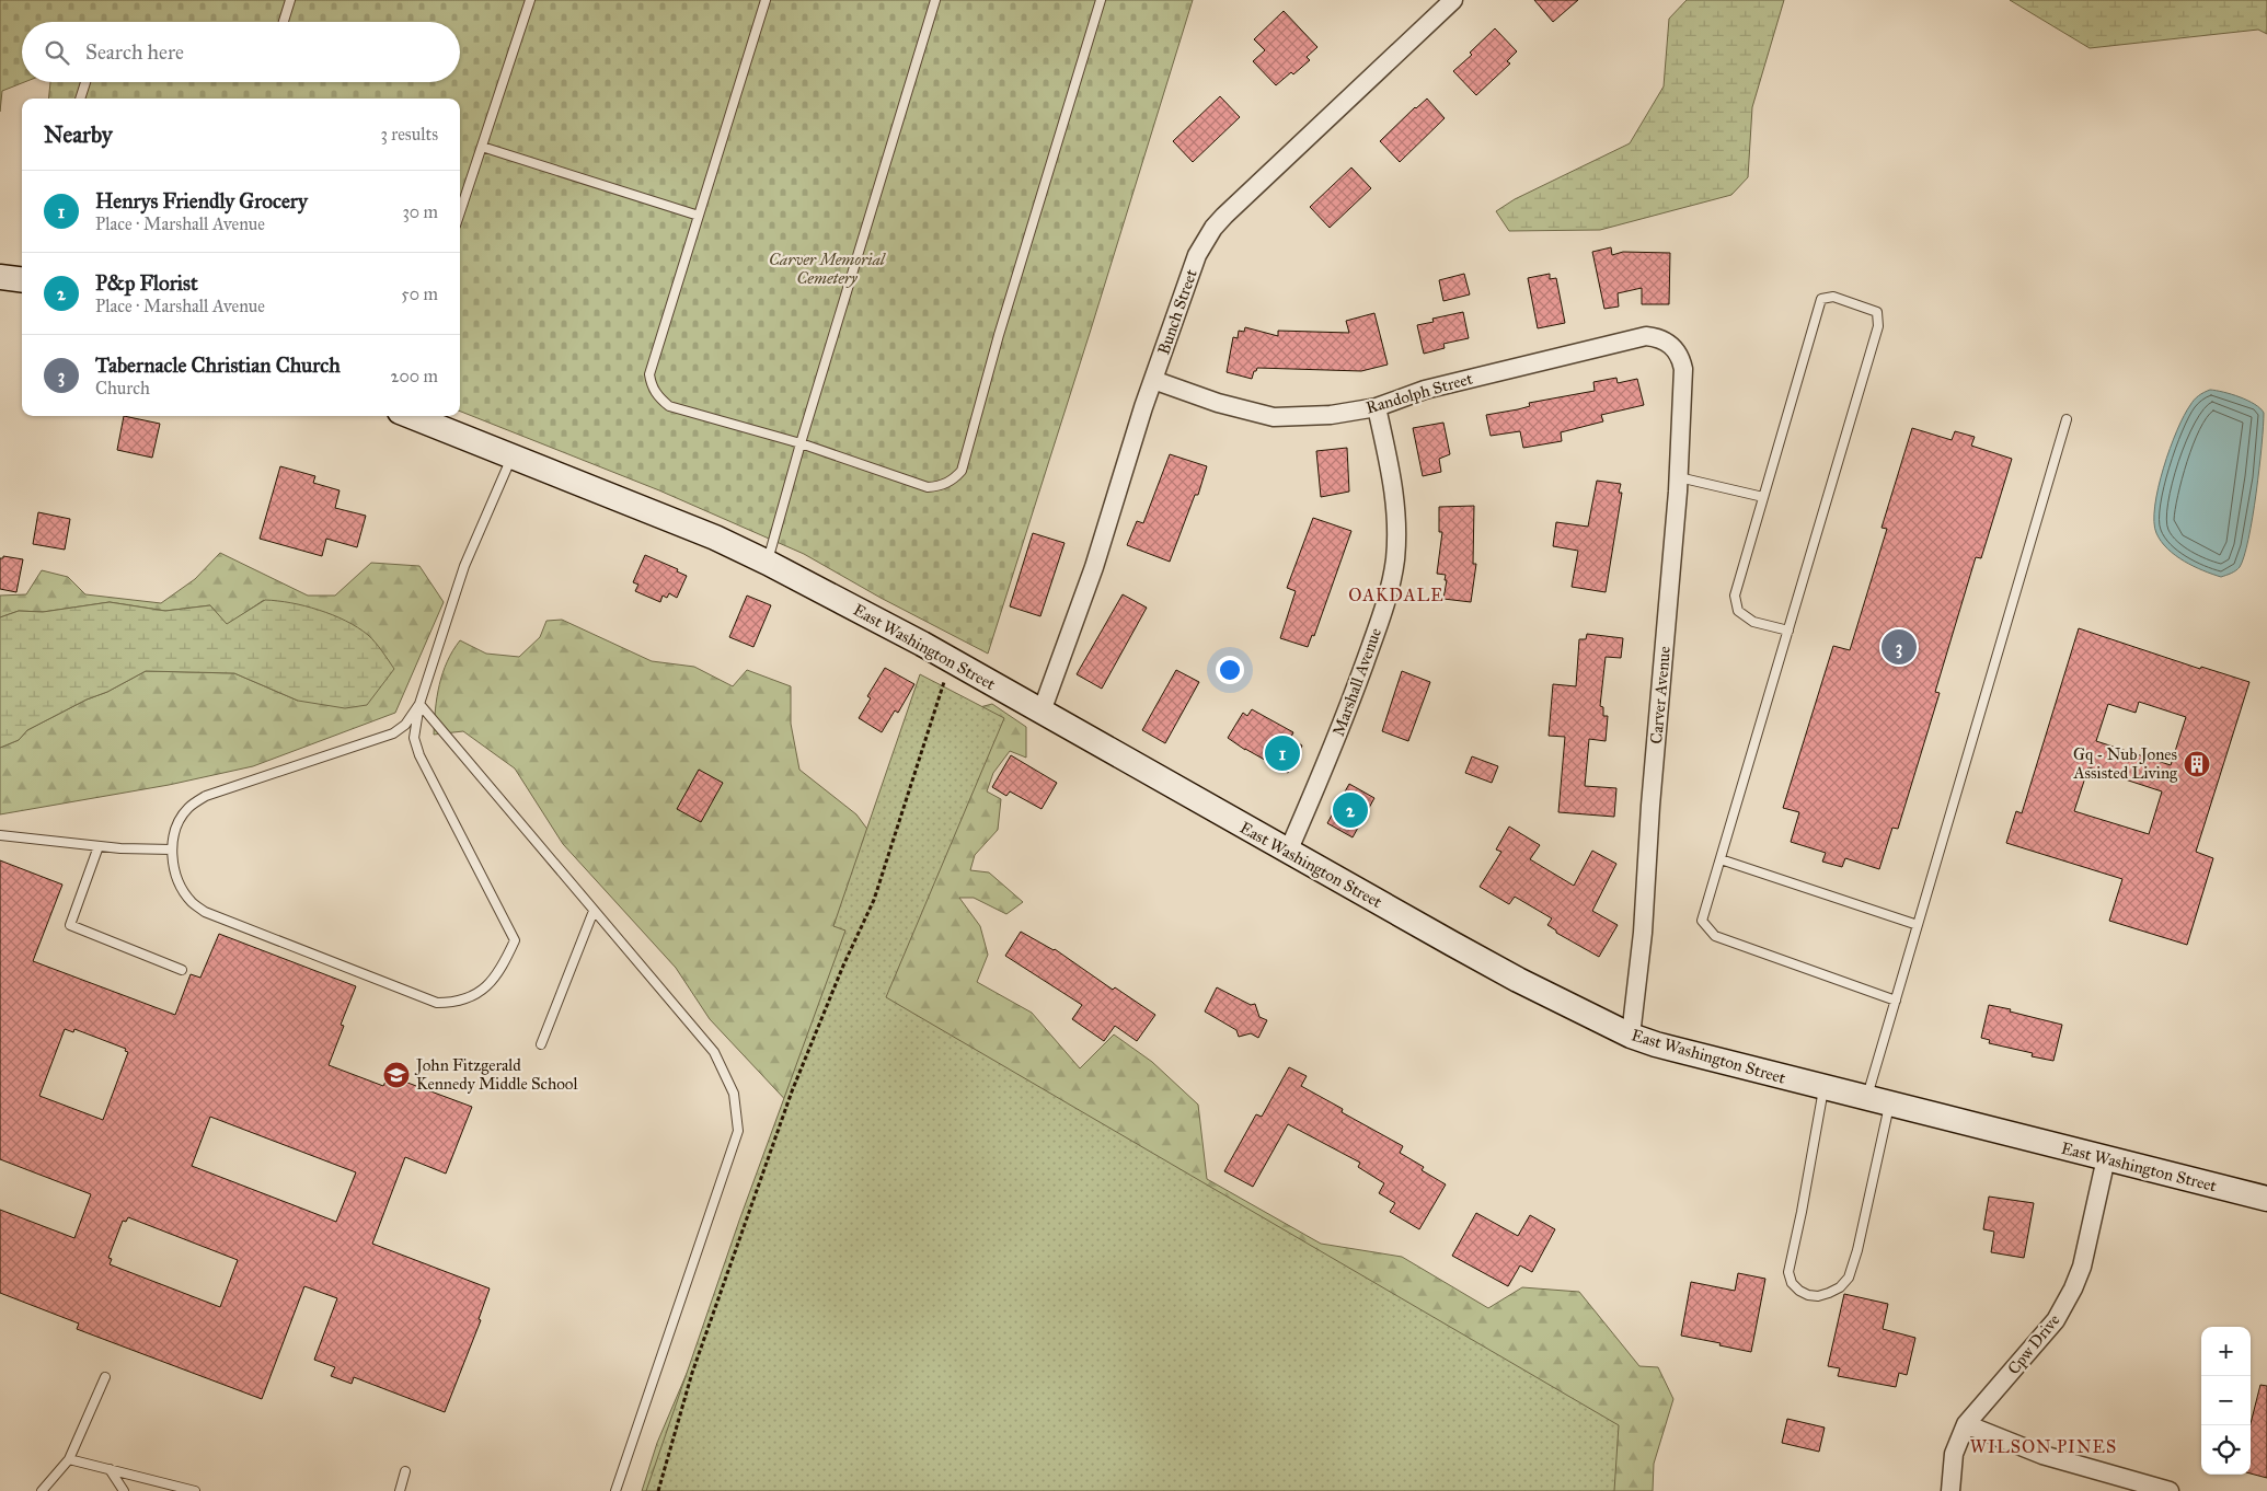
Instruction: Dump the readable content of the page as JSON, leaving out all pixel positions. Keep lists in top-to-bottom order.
{
  "streets": {
    "main road": ["East Washington Street"],
    "street": [
      "Bunch Street",
      "Randolph Street",
      "Marshall Avenue",
      "Carver Avenue",
      "Cpw Drive"
    ]
  },
  "crossings": [
    ["Bunch Street", "Randolph Street"],
    ["Bunch Street", "East Washington Street"],
    ["Randolph Street", "Marshall Avenue"],
    ["Randolph Street", "Carver Avenue"],
    ["East Washington Street", "Marshall Avenue"],
    ["East Washington Street", "Carver Avenue"],
    ["East Washington Street", "Cpw Drive"]
  ],
  "districts": ["OAKDALE", "WILSON PINES"],
  "parks": ["Carver Memorial Cemetery"],
  "places": {
    "building": ["Gq - Nub Jones Assisted Living"],
    "school or university": ["John Fitzgerald Kennedy Middle School"]
  },
  "page": {
    "search": "Search here",
    "heading": ["Nearby", "3 results"],
    "list": [
      {
        "mark": "1",
        "name": "Henrys Friendly Grocery",
        "note": "Place · Marshall Avenue",
        "value": "30 m"
      },
      {
        "mark": "2",
        "name": "P&p Florist",
        "note": "Place · Marshall Avenue",
        "value": "50 m"
      },
      {
        "mark": "3",
        "name": "Tabernacle Christian Church",
        "note": "Church",
        "value": "200 m"
      }
    ],
    "pins": ["3", "1", "2"],
    "map_buttons": ["+", "−"]
  }
}
